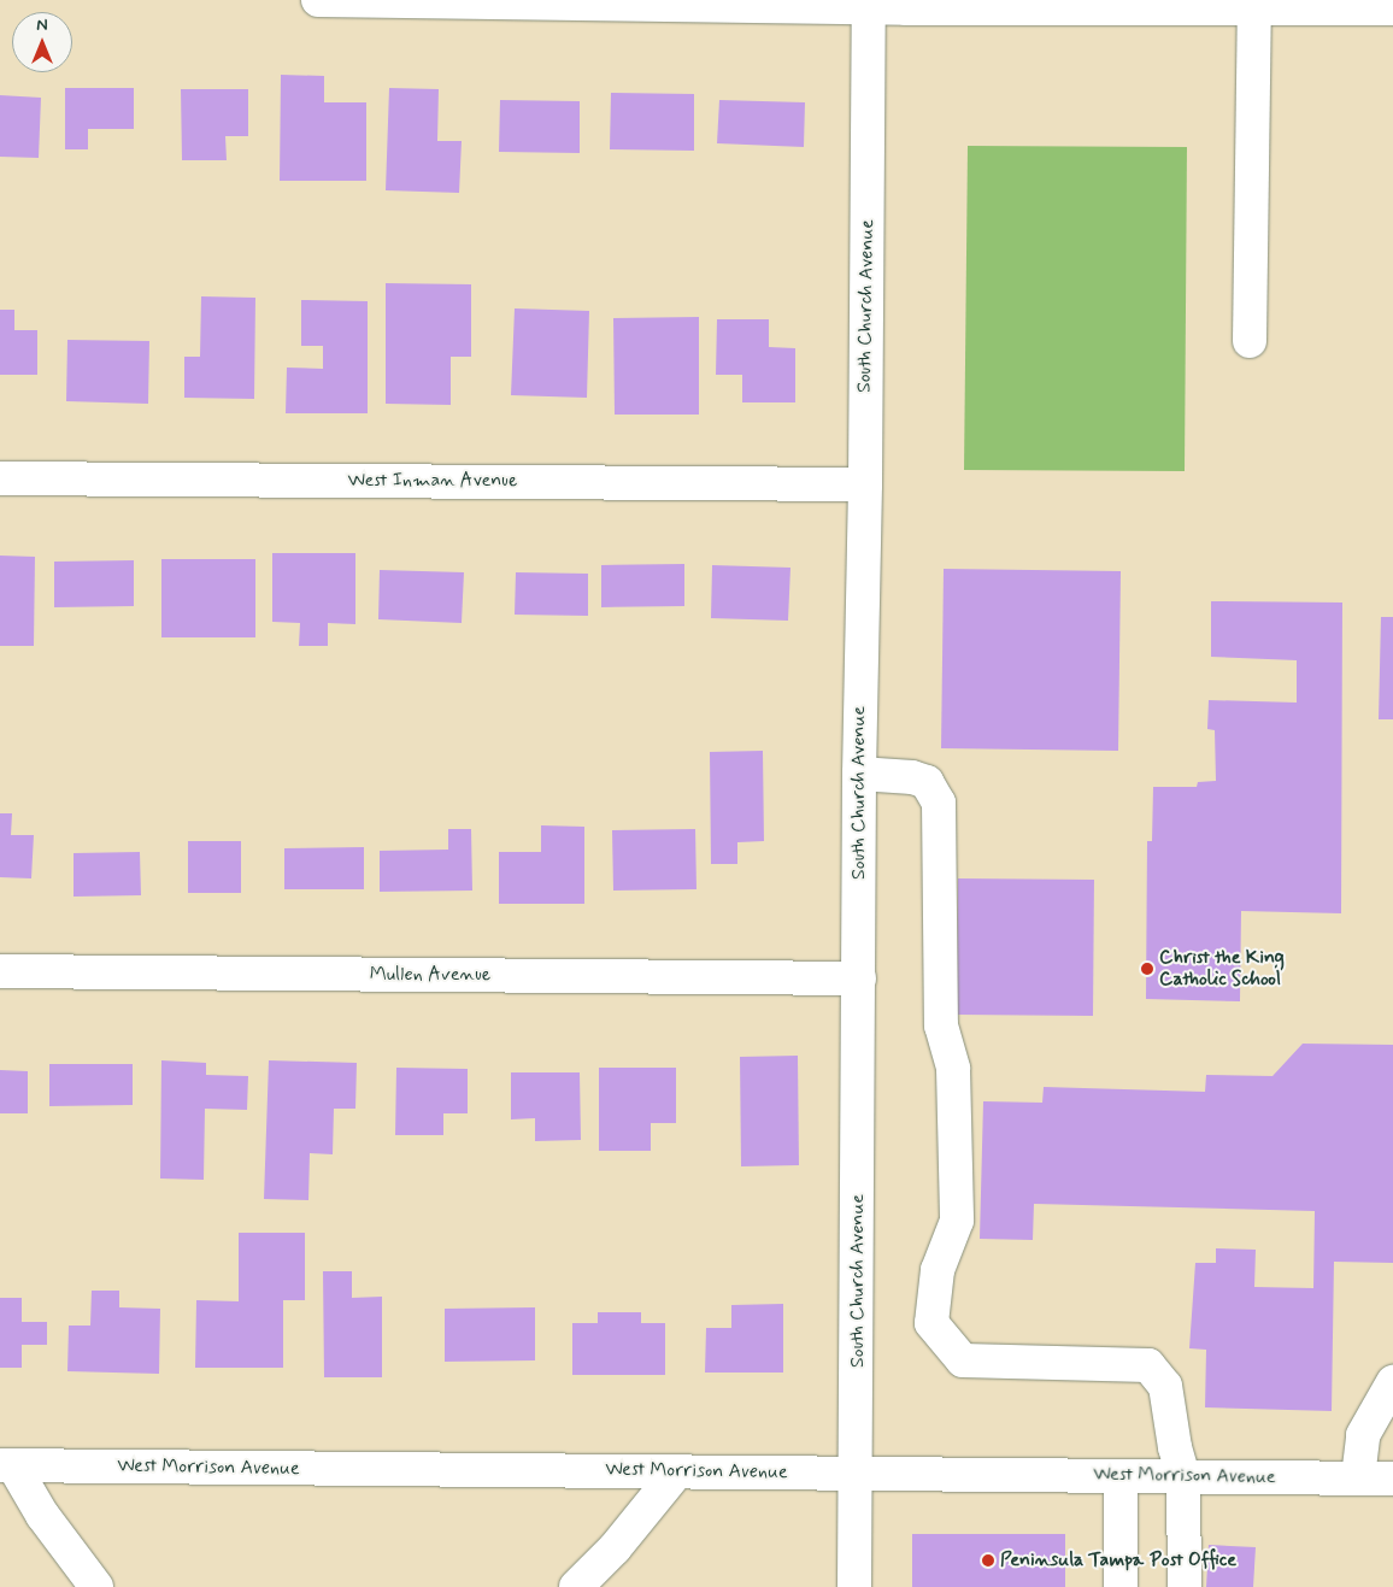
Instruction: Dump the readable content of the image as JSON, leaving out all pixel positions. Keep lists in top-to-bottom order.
{
  "streets": {
    "street": [
      "South Church Avenue",
      "West Inman Avenue",
      "Mullen Avenue",
      "West Morrison Avenue"
    ]
  },
  "crossings": [
    ["South Church Avenue", "West Inman Avenue"],
    ["South Church Avenue", "Mullen Avenue"],
    ["South Church Avenue", "West Morrison Avenue"]
  ],
  "places": ["Christ the King Catholic School", "Peninsula Tampa Post Office"],
  "north": "top"
}
